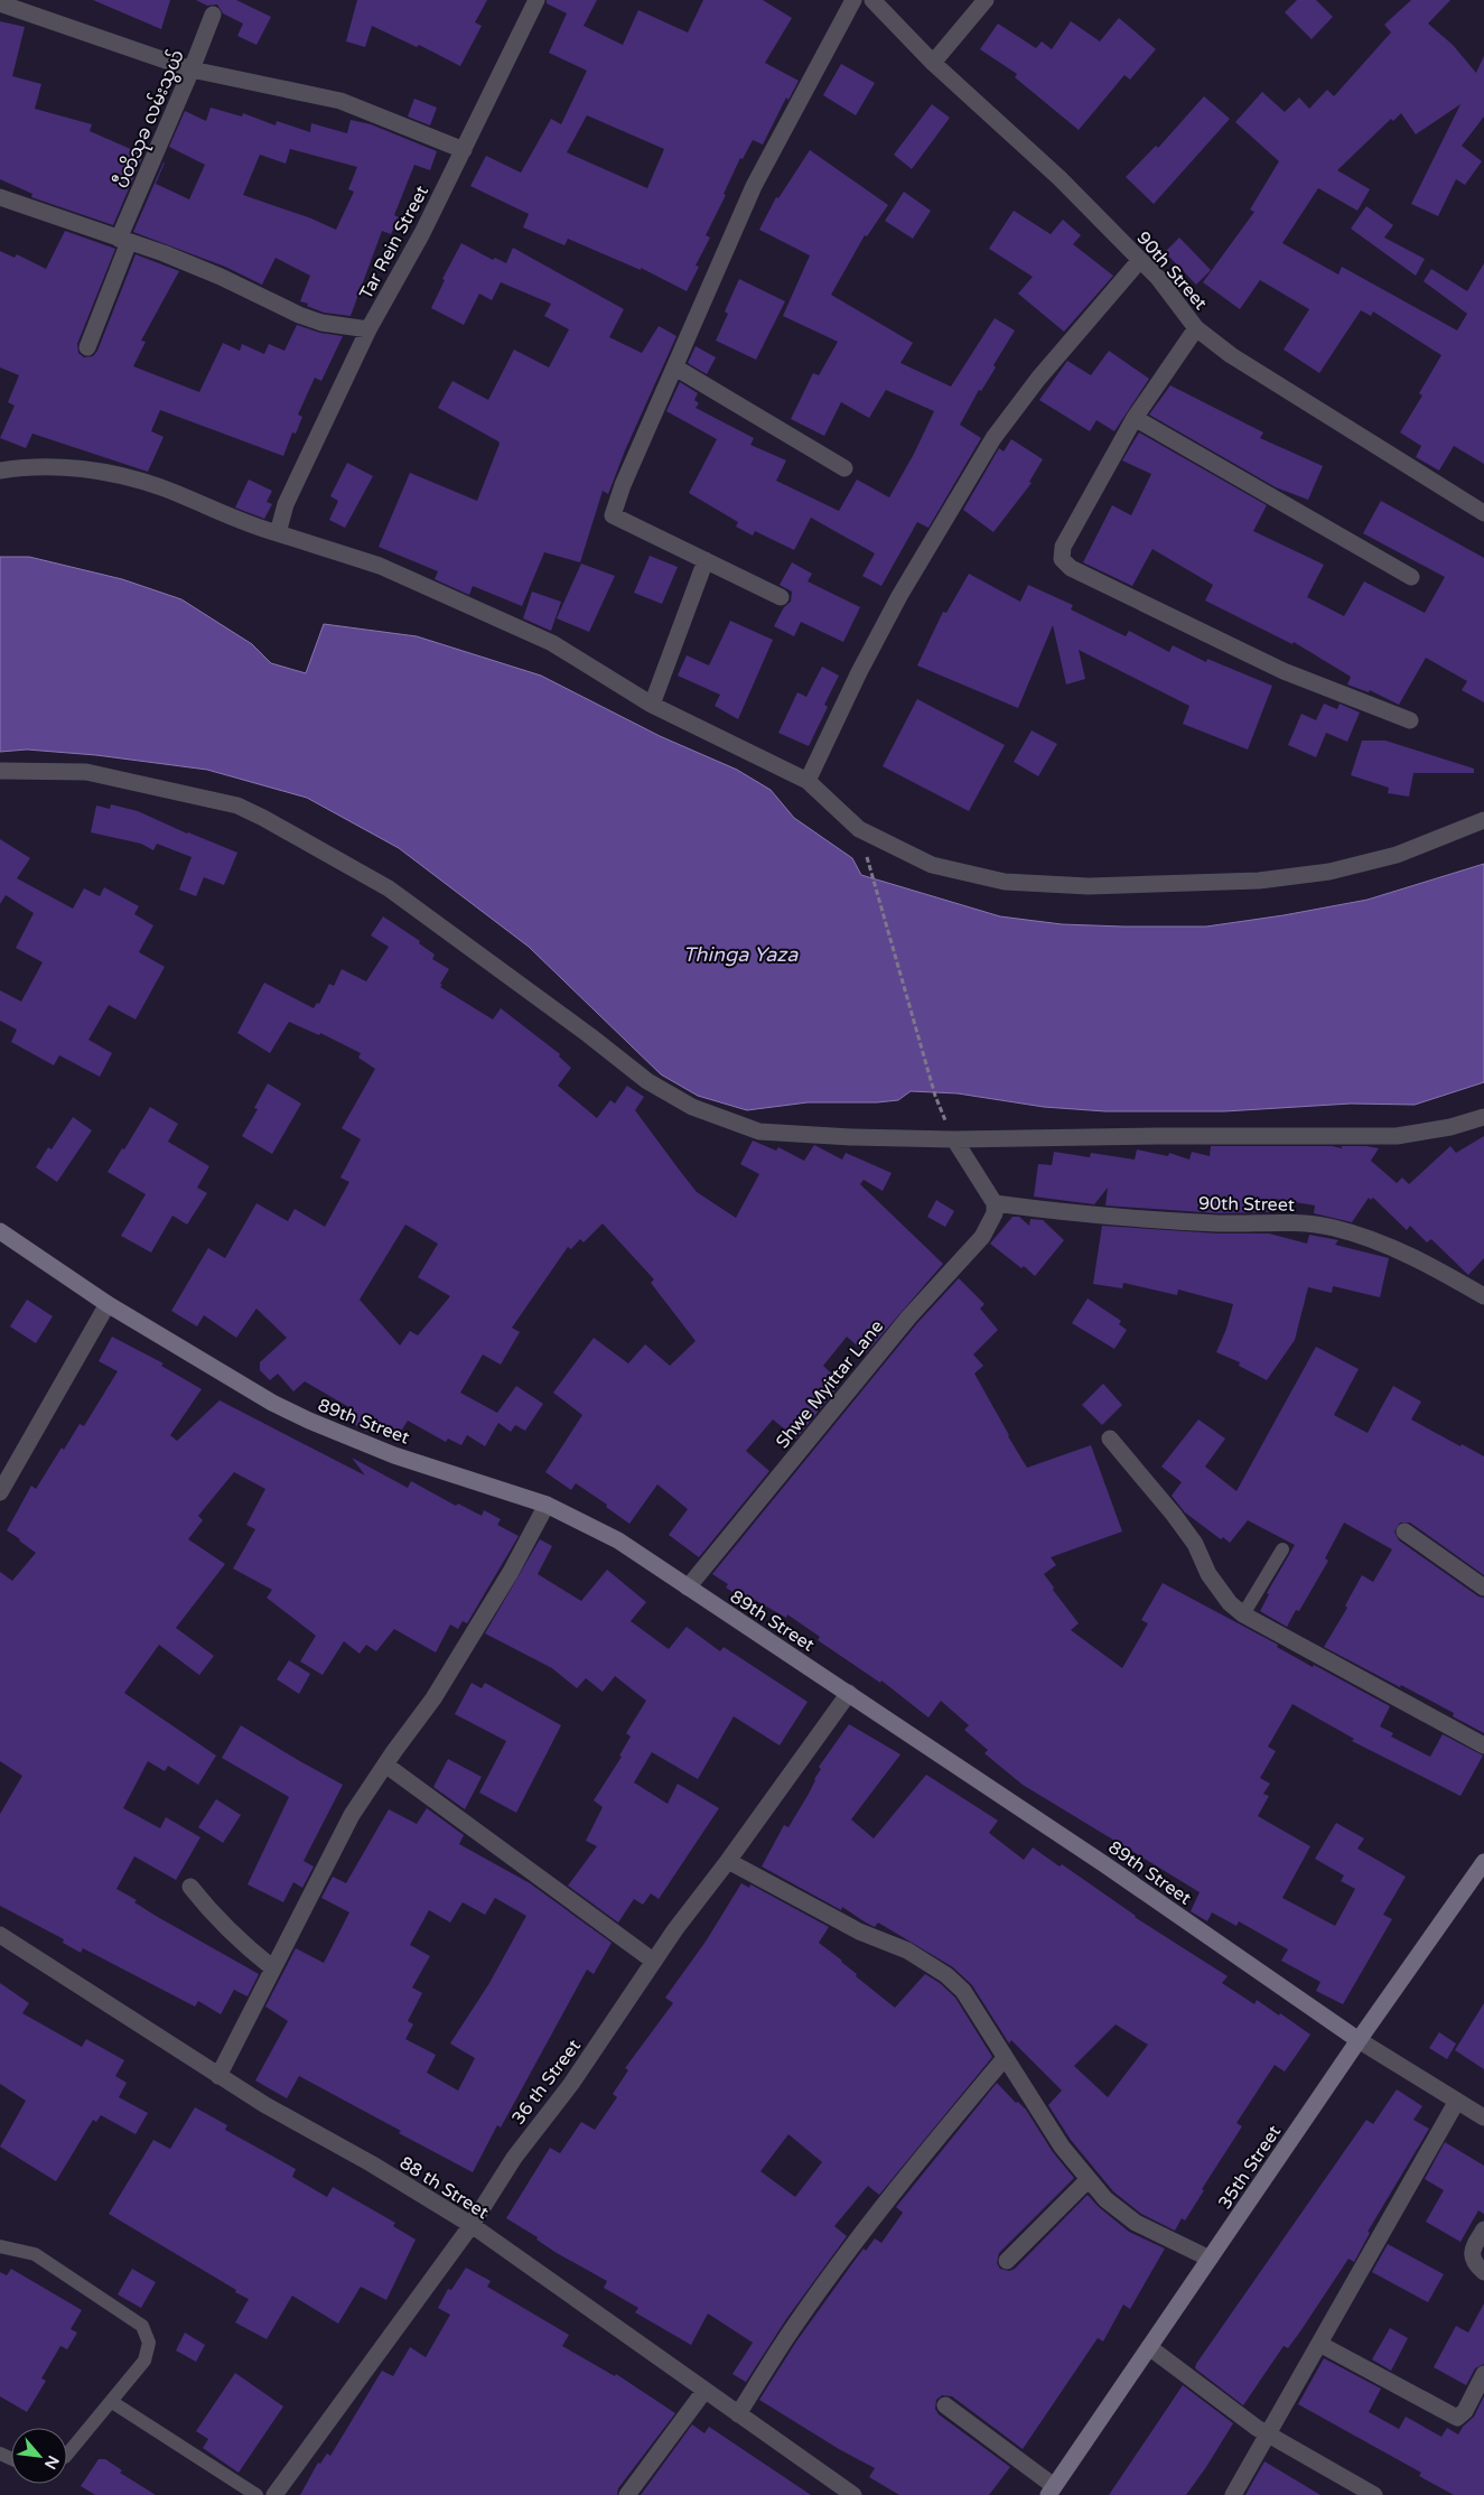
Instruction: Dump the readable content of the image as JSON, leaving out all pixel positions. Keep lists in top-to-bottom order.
{
  "streets": {
    "main road": ["89th Street", "35th Street"],
    "street": [
      "ပီတိသုခ လမ်းသွယ်",
      "Tar Rein Street",
      "90th Street",
      "Shwe Myittar Lane",
      "36 th Street",
      "88 th Street"
    ]
  },
  "crossings": [
    ["90th Street", "Shwe Myittar Lane"],
    ["Shwe Myittar Lane", "89th Street"],
    ["89th Street", "36 th Street"],
    ["89th Street", "35th Street"],
    ["36 th Street", "88 th Street"]
  ],
  "water": ["Thinga Yaza"],
  "north": "bottom right"
}
